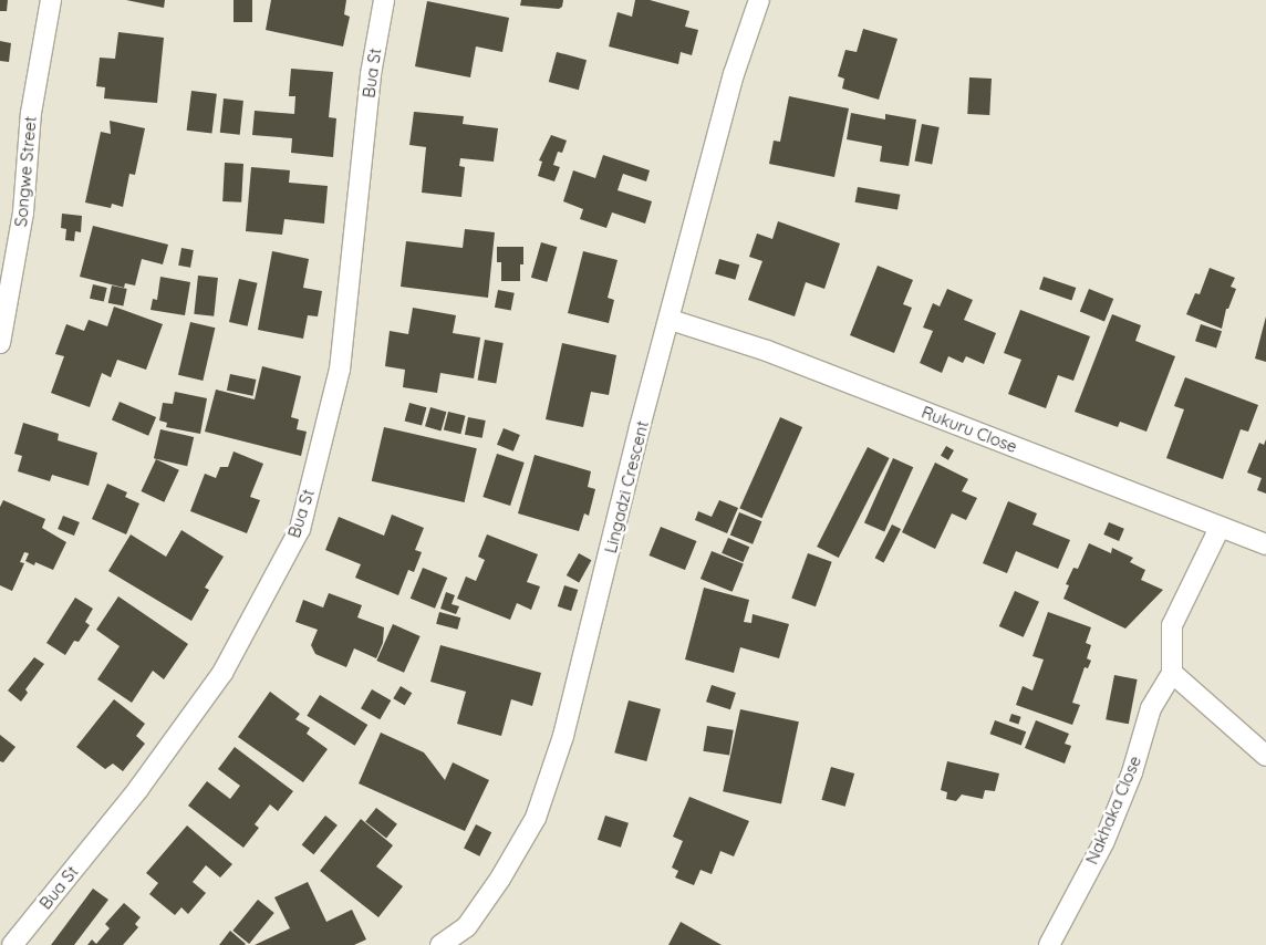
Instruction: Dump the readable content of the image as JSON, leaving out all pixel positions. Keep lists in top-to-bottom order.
{
  "streets": {
    "street": [
      "Bua St",
      "Songwe Street",
      "Rukuru Close",
      "Lingadzi Crescent",
      "Nakhaka Close"
    ]
  },
  "crossings": [
    ["Rukuru Close", "Lingadzi Crescent"]
  ]
}
